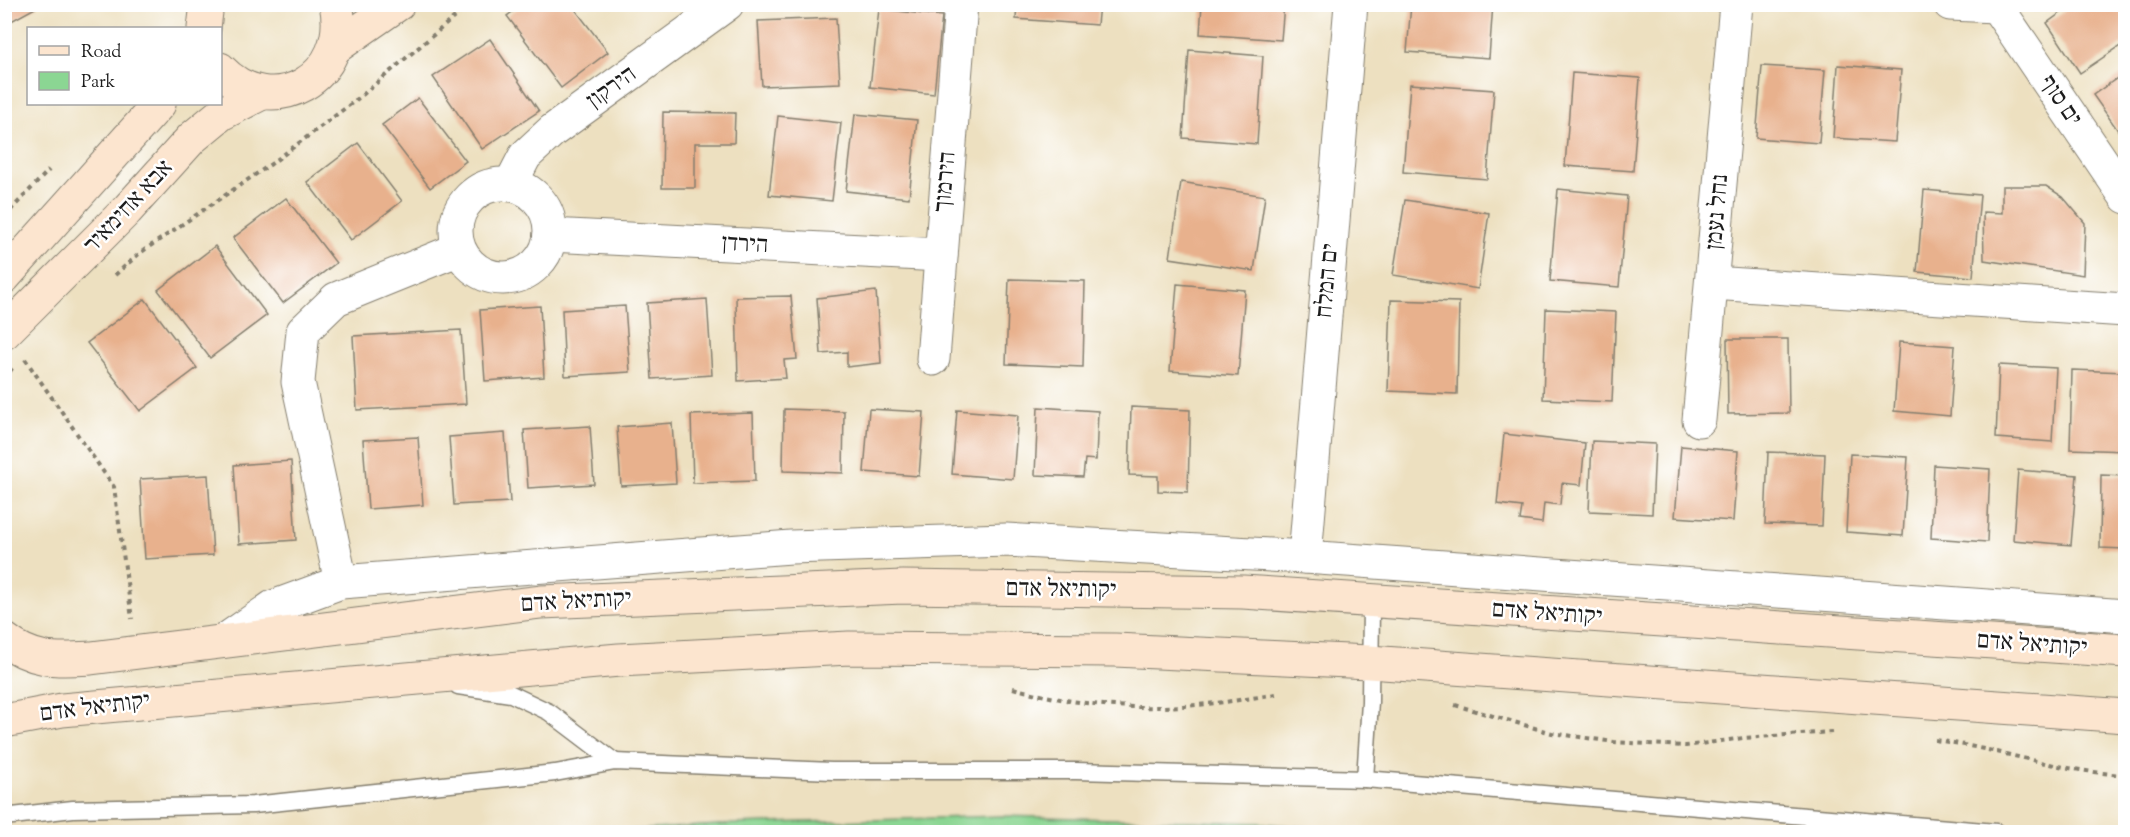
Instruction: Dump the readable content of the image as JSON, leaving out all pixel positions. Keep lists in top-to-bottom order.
{
  "streets": {
    "main road": ["אבא אחימאיר", "יקותיאל אדם"],
    "street": [
      "הירקון",
      "ים סוף",
      "הירמוך",
      "נחל נעמן",
      "הירדן",
      "ים המלח"
    ]
  },
  "crossings": [
    ["הירקון", "הירדן"],
    ["הירמוך", "הירדן"]
  ],
  "legend": ["Road", "Park"]
}
